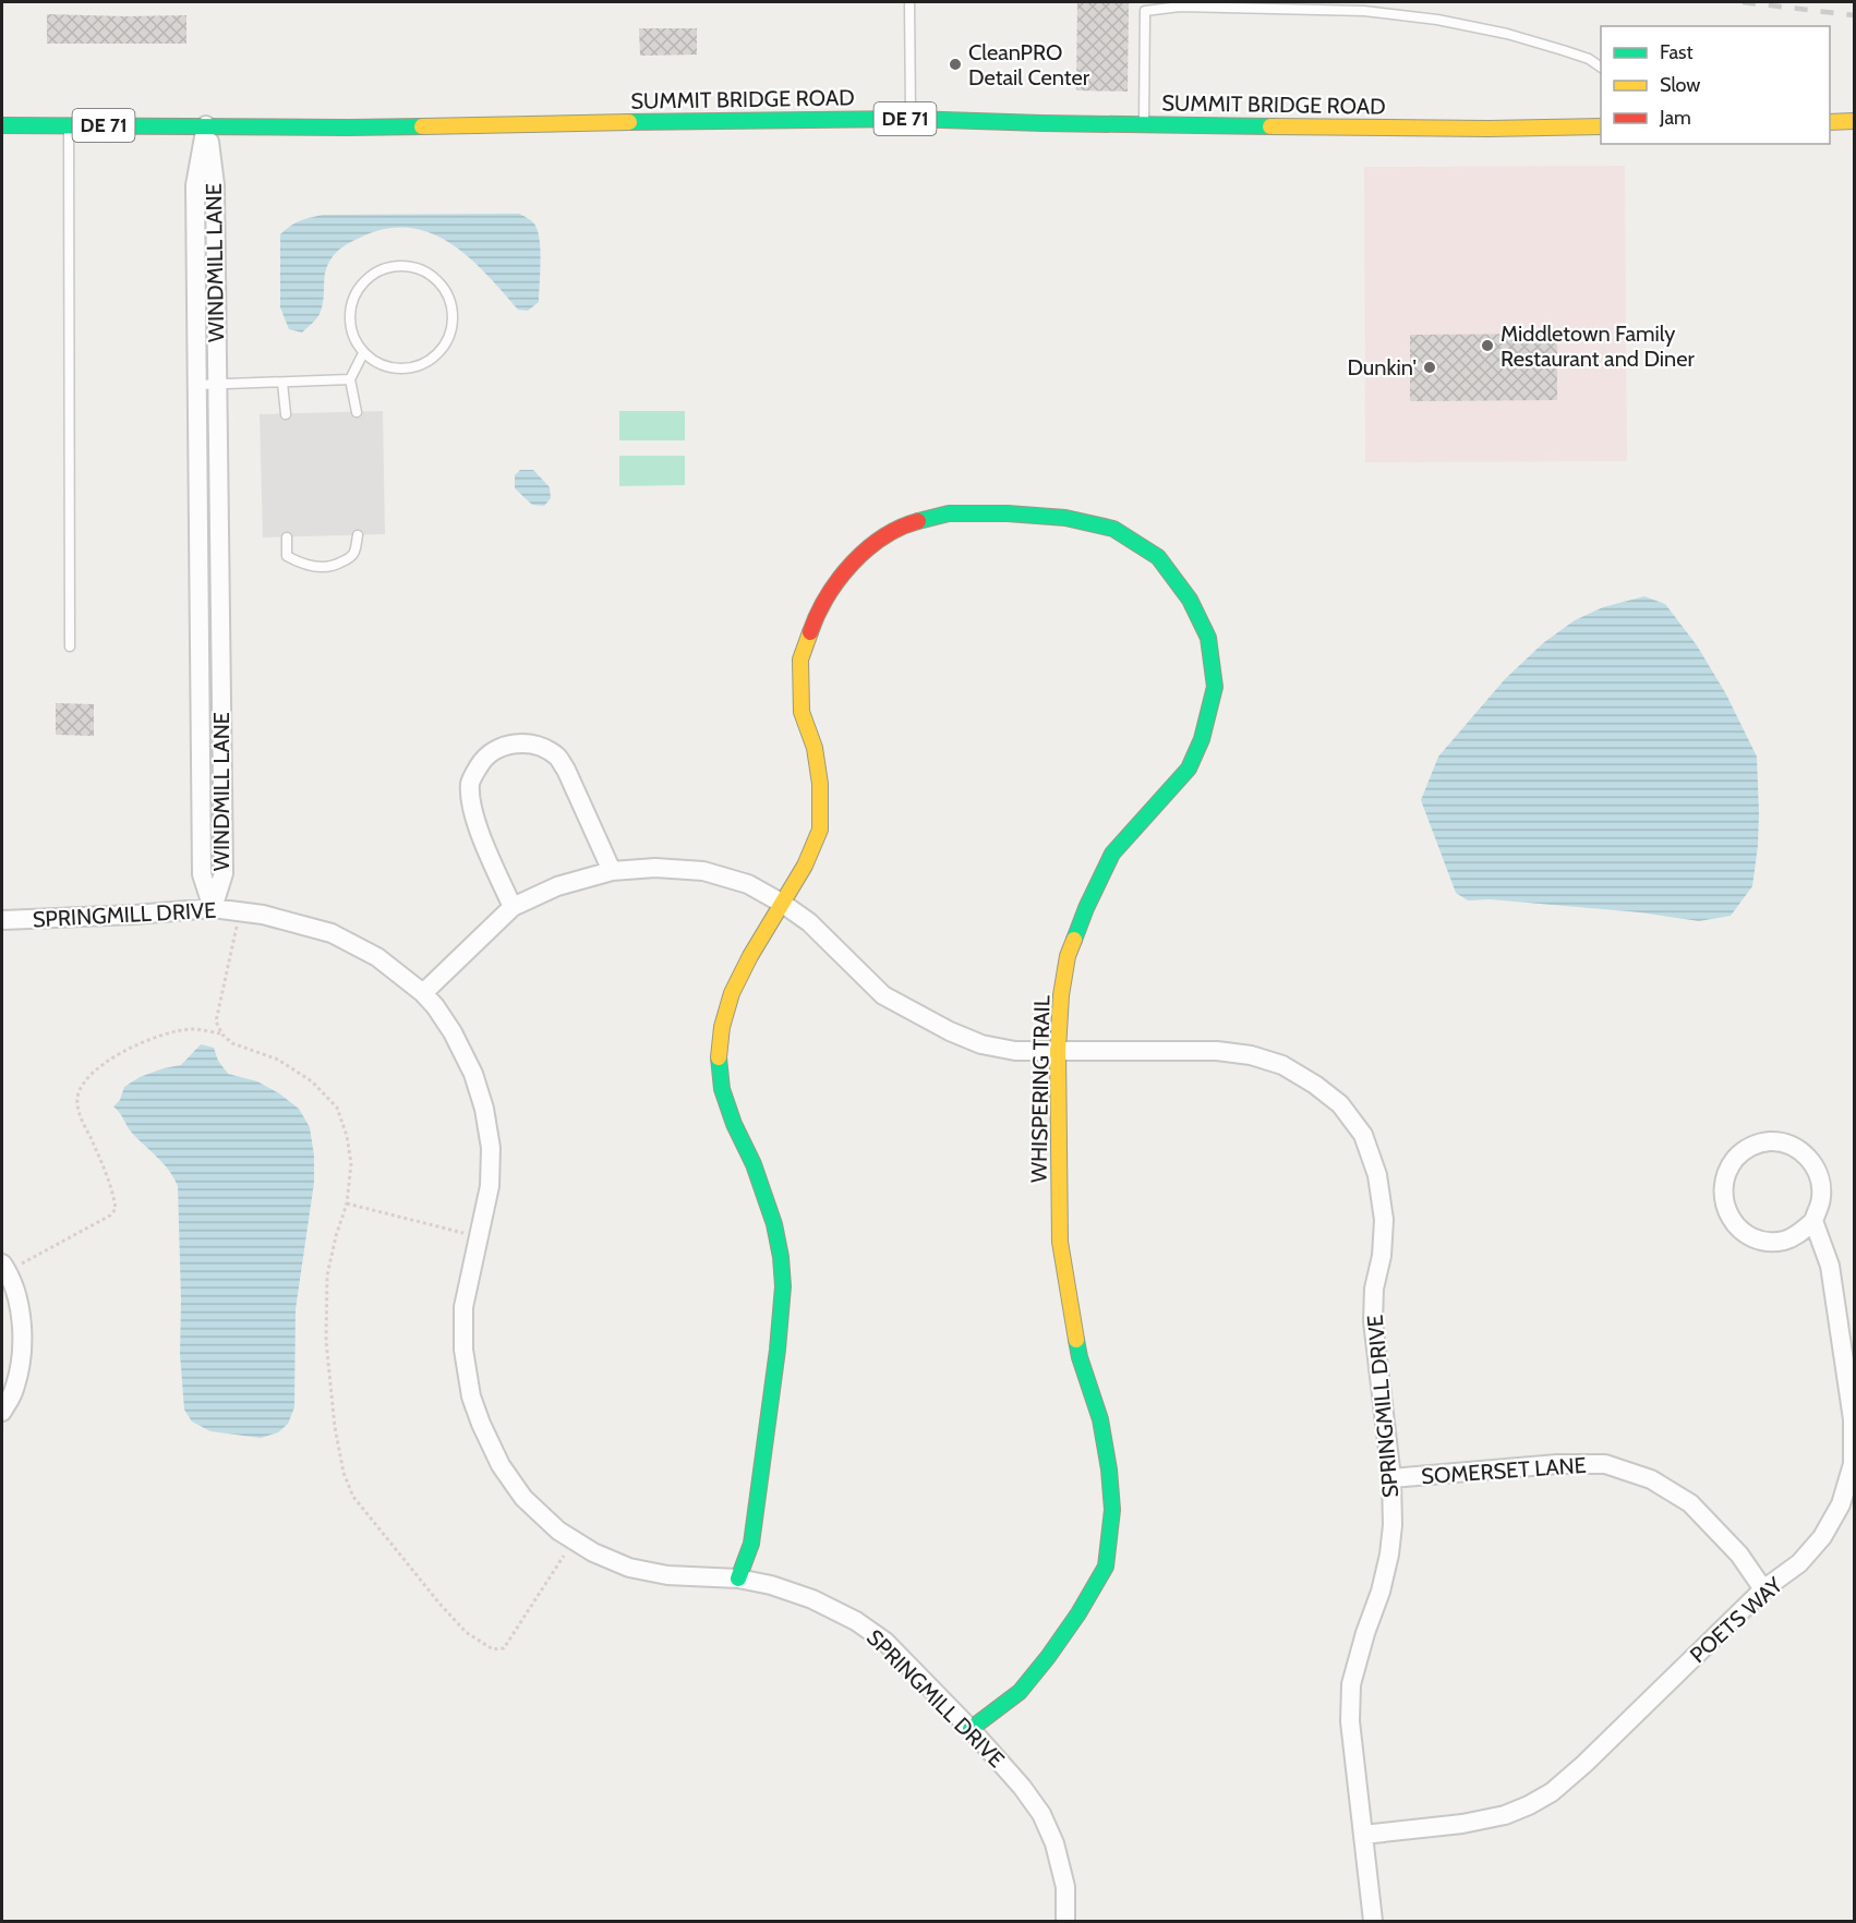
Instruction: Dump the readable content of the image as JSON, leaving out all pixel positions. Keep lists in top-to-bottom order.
{
  "streets": {
    "street": [
      "SUMMIT BRIDGE ROAD",
      "DE 71",
      "WINDMILL LANE",
      "SPRINGMILL DRIVE",
      "WHISPERING TRAIL",
      "SOMERSET LANE",
      "POETS WAY"
    ]
  },
  "crossings": [
    ["SUMMIT BRIDGE ROAD", "WINDMILL LANE"],
    ["WINDMILL LANE", "SPRINGMILL DRIVE"],
    ["SPRINGMILL DRIVE", "WHISPERING TRAIL"],
    ["SPRINGMILL DRIVE", "SOMERSET LANE"],
    ["SPRINGMILL DRIVE", "POETS WAY"],
    ["SOMERSET LANE", "POETS WAY"]
  ],
  "places": ["CleanPRO Detail Center", "Middletown Family Restaurant and Diner", "Dunkin'"],
  "legend": ["Fast", "Slow", "Jam"]
}
